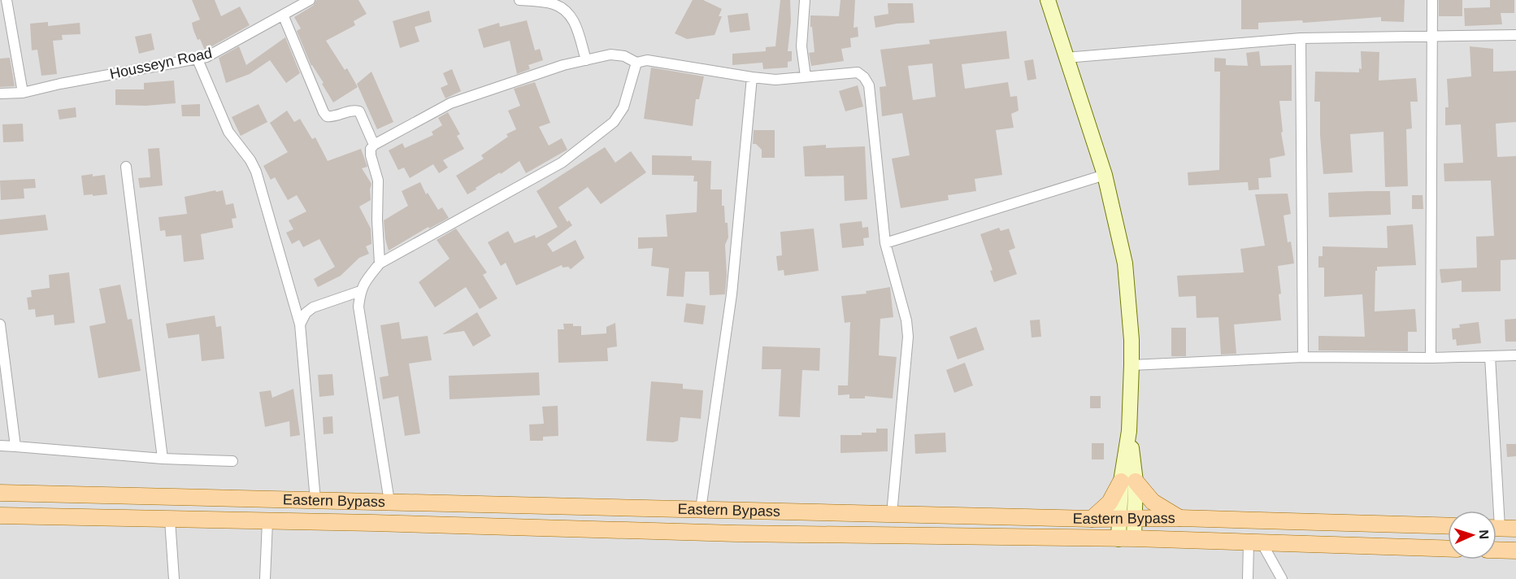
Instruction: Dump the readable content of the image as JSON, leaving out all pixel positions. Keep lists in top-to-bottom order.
{
  "streets": {
    "main road": ["Eastern Bypass"],
    "street": ["Housseyn Road"]
  },
  "north": "right"
}
